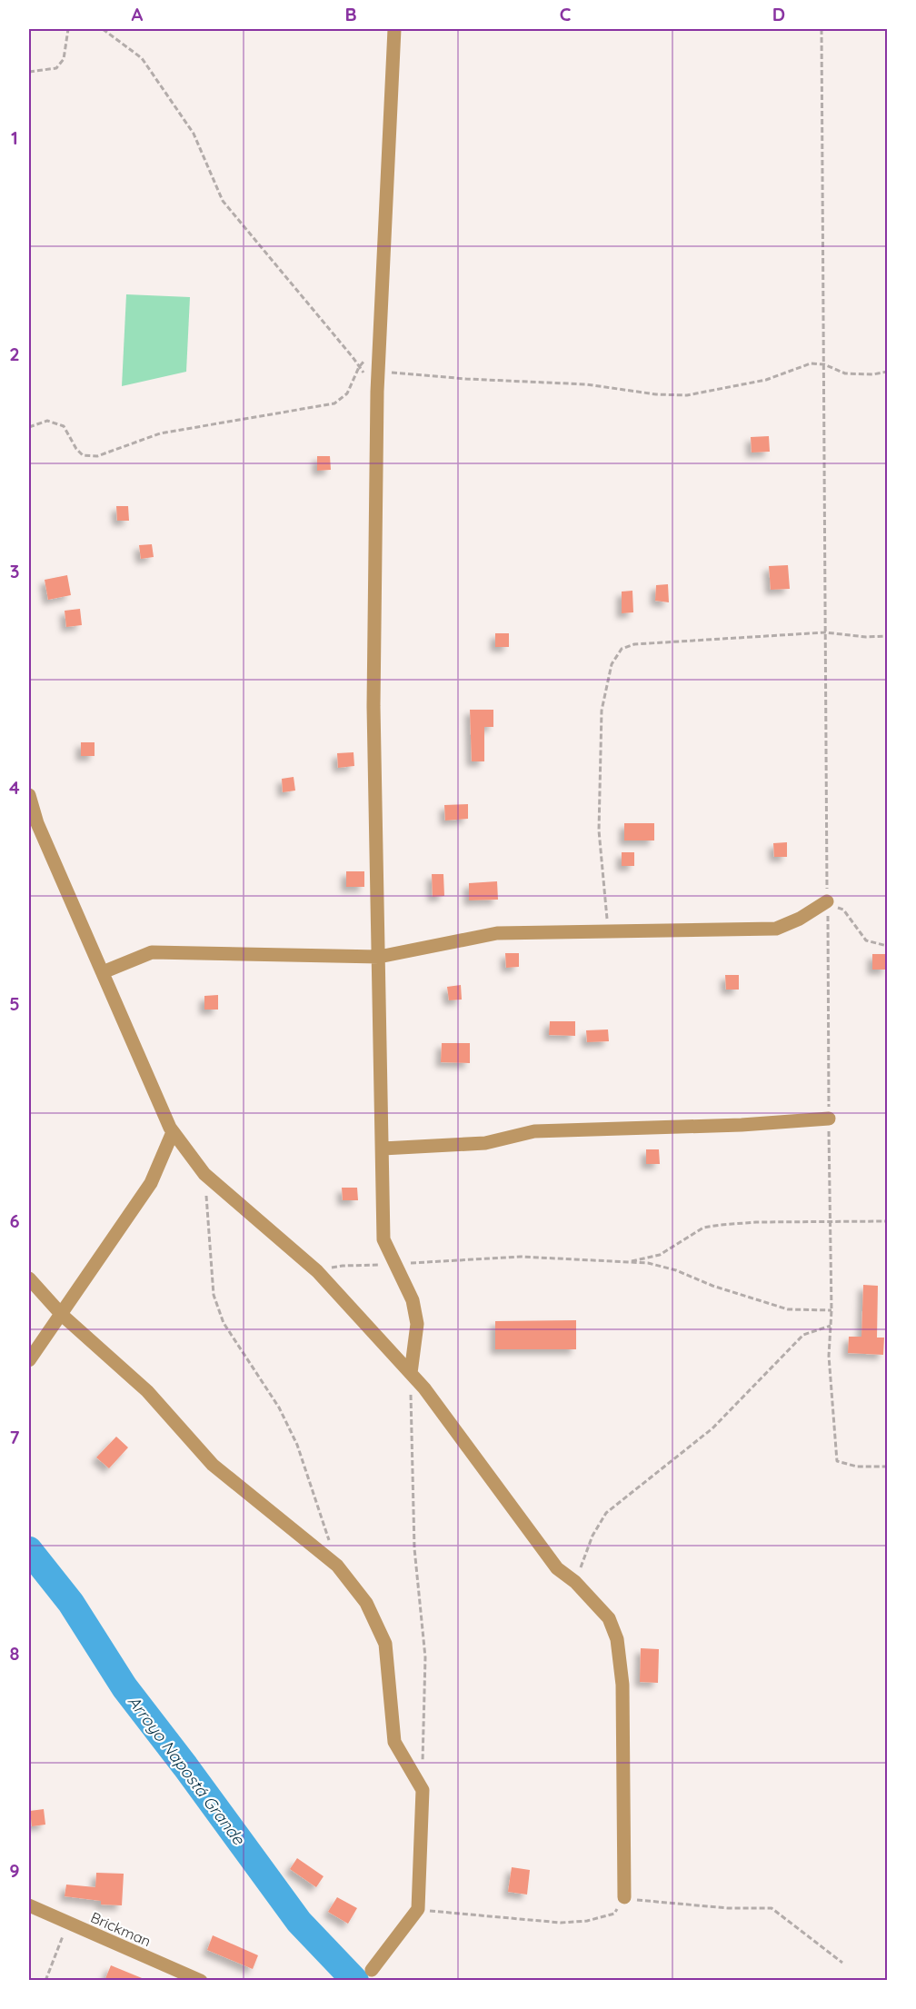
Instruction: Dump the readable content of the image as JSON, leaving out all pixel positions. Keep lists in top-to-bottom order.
{
  "streets": {
    "street": ["Brickman"]
  },
  "water": ["Arroyo Napostá Grande"],
  "grid": {
    "columns": [
      "A",
      "B",
      "C",
      "D"
    ],
    "rows": [
      "1",
      "2",
      "3",
      "4",
      "5",
      "6",
      "7",
      "8",
      "9"
    ]
  }
}
